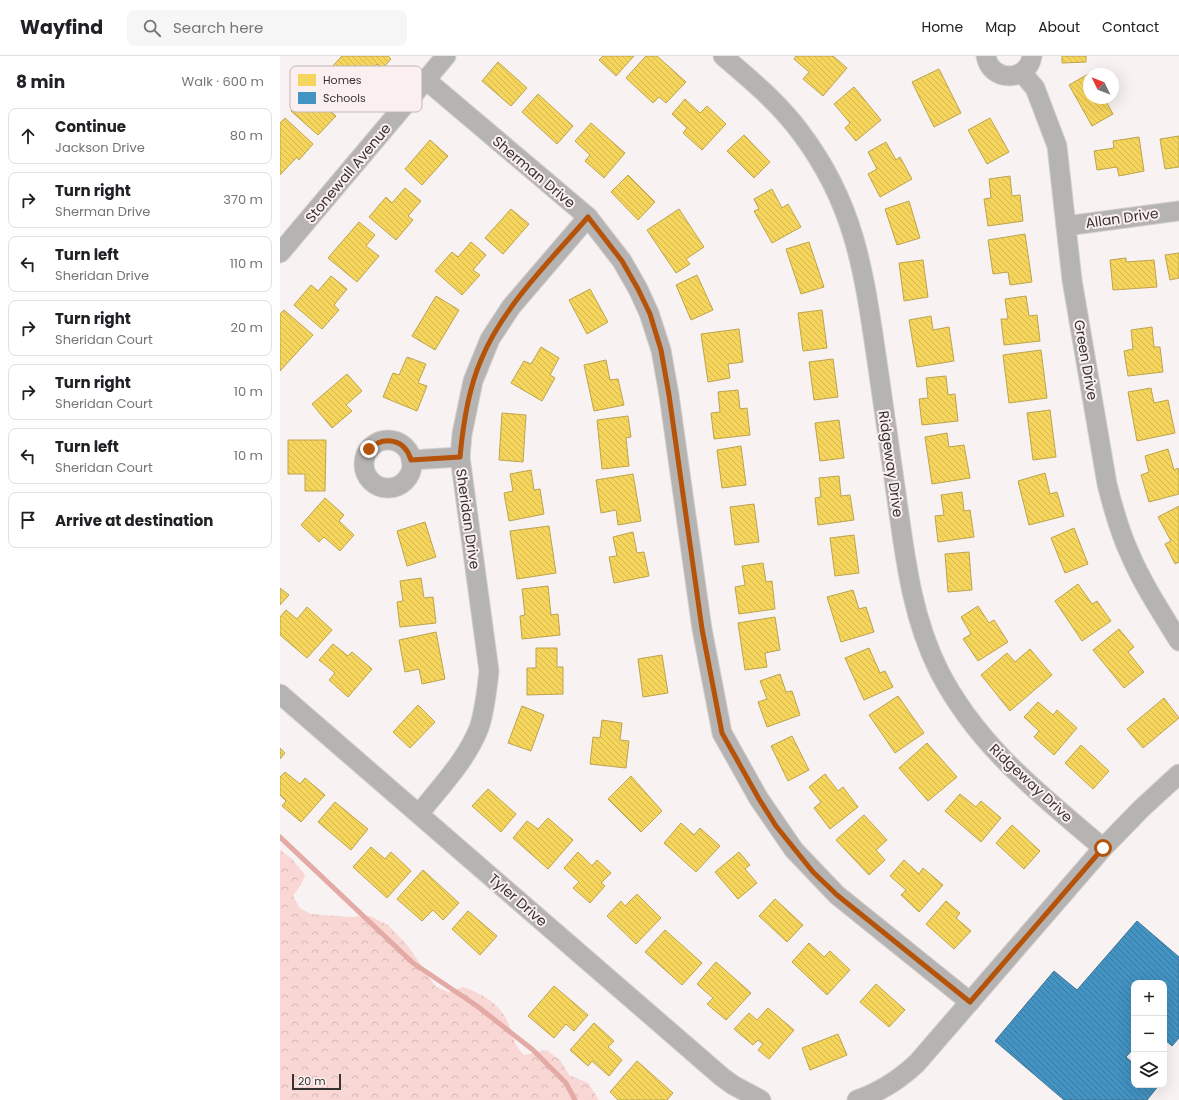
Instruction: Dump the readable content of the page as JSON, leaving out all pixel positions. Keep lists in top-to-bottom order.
{
  "streets": {
    "street": [
      "Sherman Drive",
      "Stonewall Avenue",
      "Allan Drive",
      "Green Drive",
      "Ridgeway Drive",
      "Sheridan Drive",
      "Tyler Drive"
    ]
  },
  "crossings": [
    ["Sherman Drive", "Stonewall Avenue"],
    ["Sherman Drive", "Sheridan Drive"],
    ["Allan Drive", "Green Drive"],
    ["Sheridan Drive", "Tyler Drive"]
  ],
  "legend": ["Homes", "Schools"],
  "scale_bar": "20 m",
  "north": "top left",
  "page": {
    "header": "Wayfind",
    "search": "Search here",
    "nav": [
      "Home",
      "Map",
      "About",
      "Contact"
    ],
    "heading": ["8 min", "Walk · 600 m"],
    "list": [
      ["Continue", "Jackson Drive", "80 m"],
      ["Turn right", "Sherman Drive", "370 m"],
      ["Turn left", "Sheridan Drive", "110 m"],
      ["Turn right", "Sheridan Court", "20 m"],
      ["Turn right", "Sheridan Court", "10 m"],
      ["Turn left", "Sheridan Court", "10 m"],
      "Arrive at destination"
    ],
    "map_buttons": ["+", "−"],
    "scale": "20 m"
  }
}
